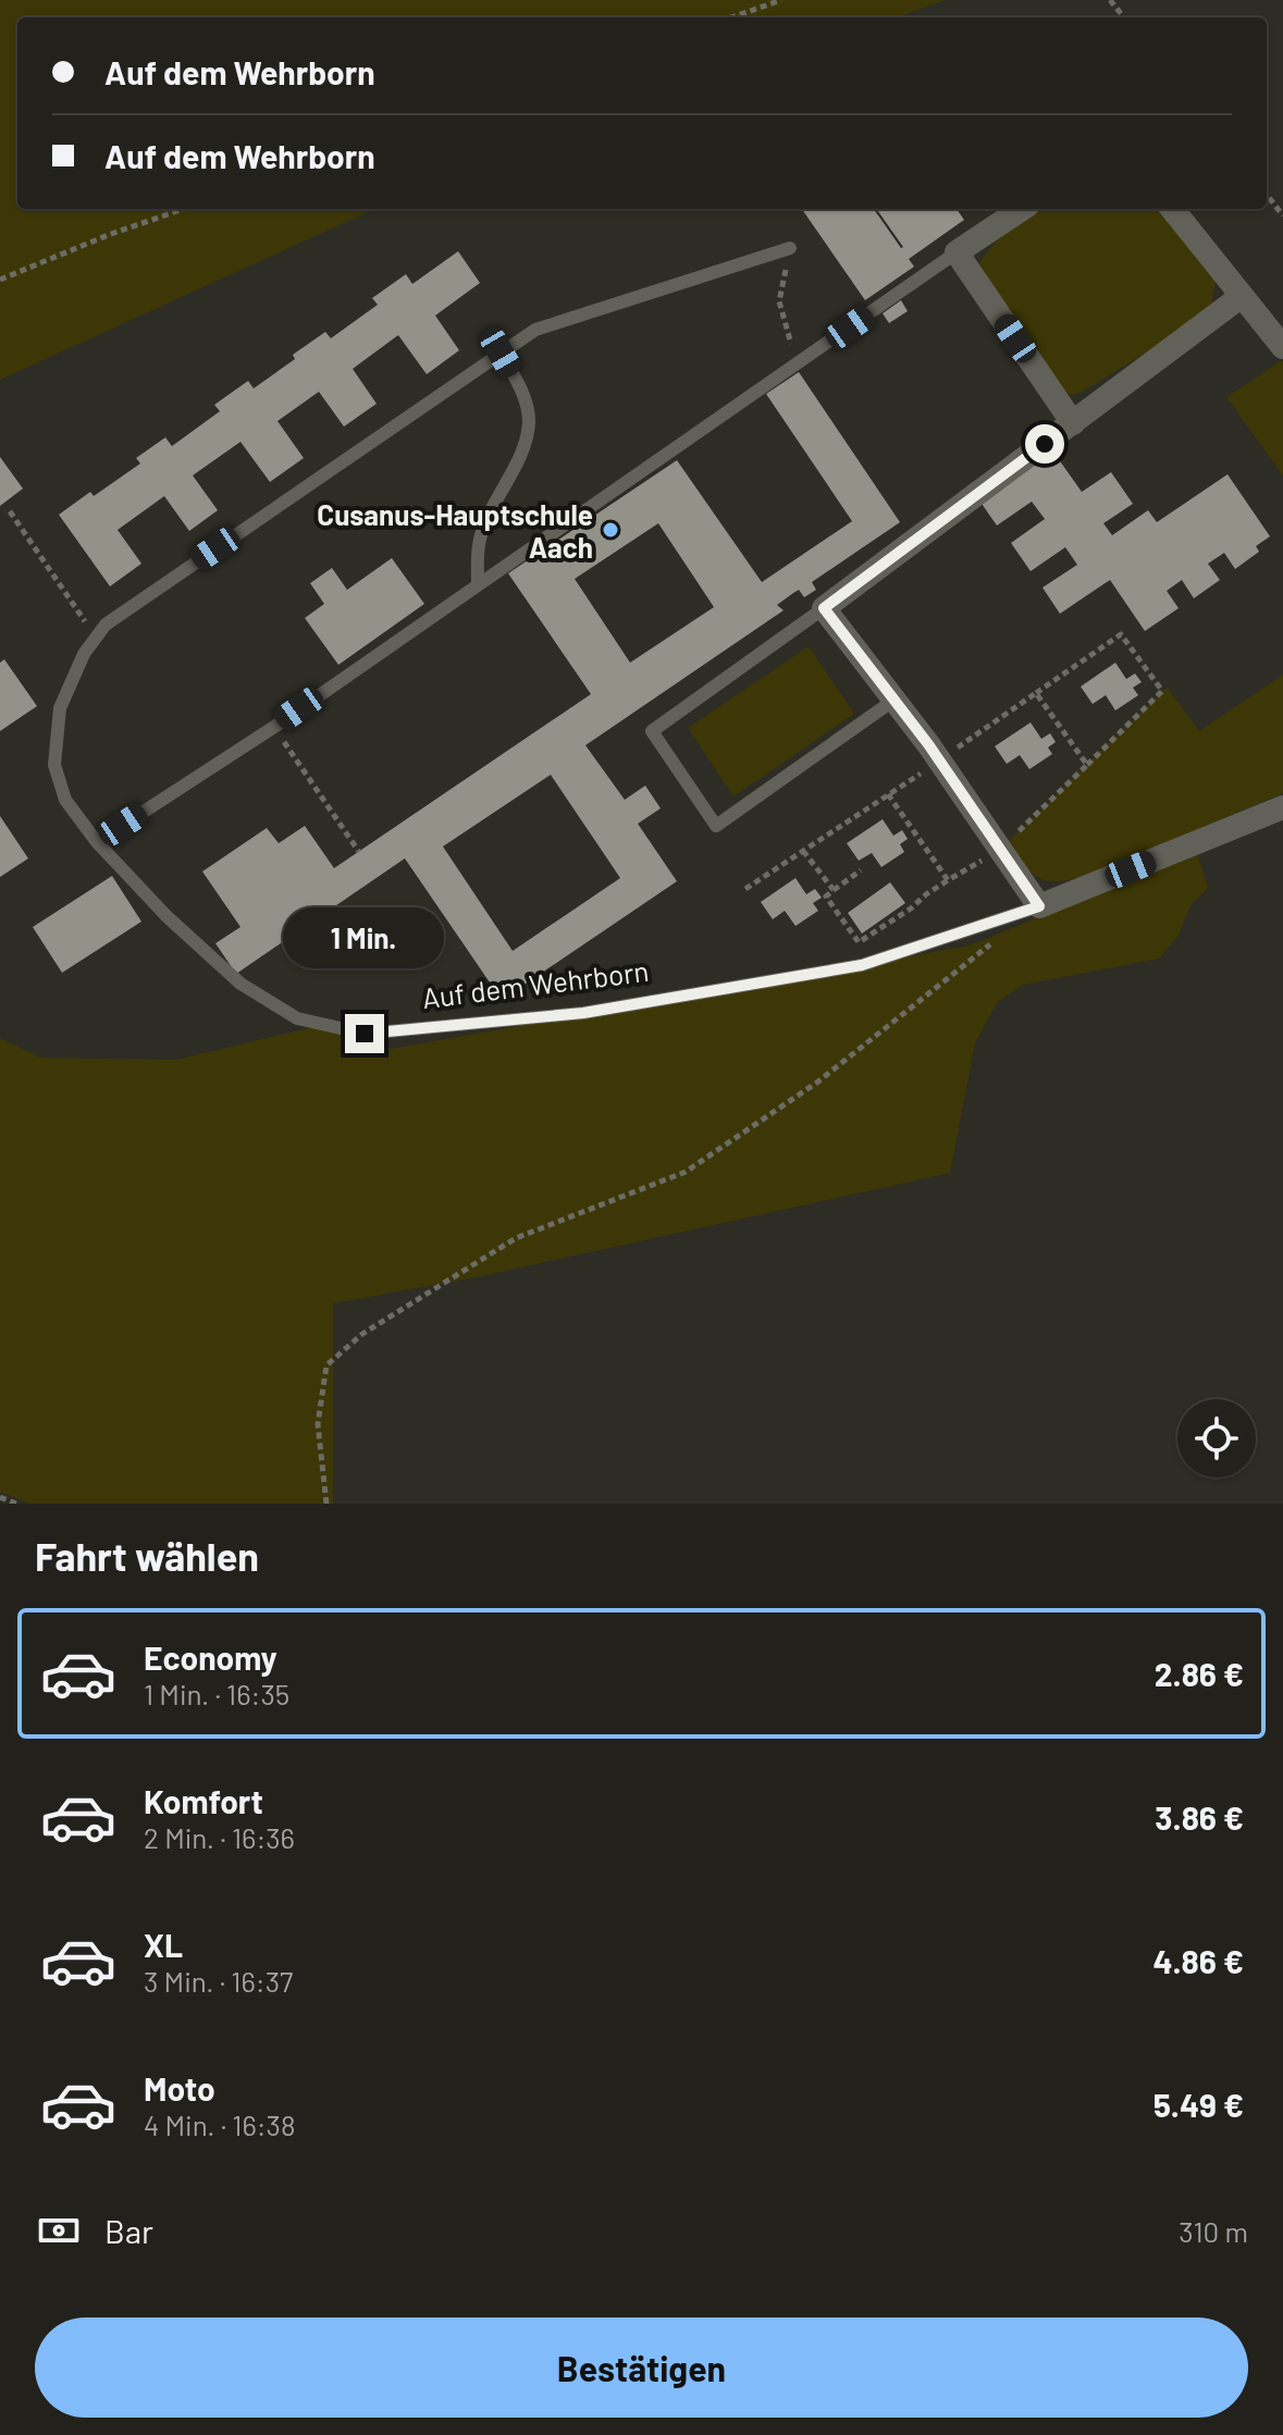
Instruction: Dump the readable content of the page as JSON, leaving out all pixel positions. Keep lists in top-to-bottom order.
{
  "streets": {
    "street": ["Auf dem Wehrborn"]
  },
  "places": ["Cusanus-Hauptschule Aach"],
  "page": {
    "banner": ["Auf dem Wehrborn", "Auf dem Wehrborn"],
    "bubble": "1 Min.",
    "heading": "Fahrt wählen",
    "list": [
      {
        "name": "Economy",
        "note": "1 Min. · 16:35",
        "value": "2.86 €"
      },
      {
        "name": "Komfort",
        "note": "2 Min. · 16:36",
        "value": "3.86 €"
      },
      {
        "name": "XL",
        "note": "3 Min. · 16:37",
        "value": "4.86 €"
      },
      {
        "name": "Moto",
        "note": "4 Min. · 16:38",
        "value": "5.49 €"
      }
    ],
    "pay": ["Bar", "310 m"],
    "buttons": "Bestätigen"
  }
}
